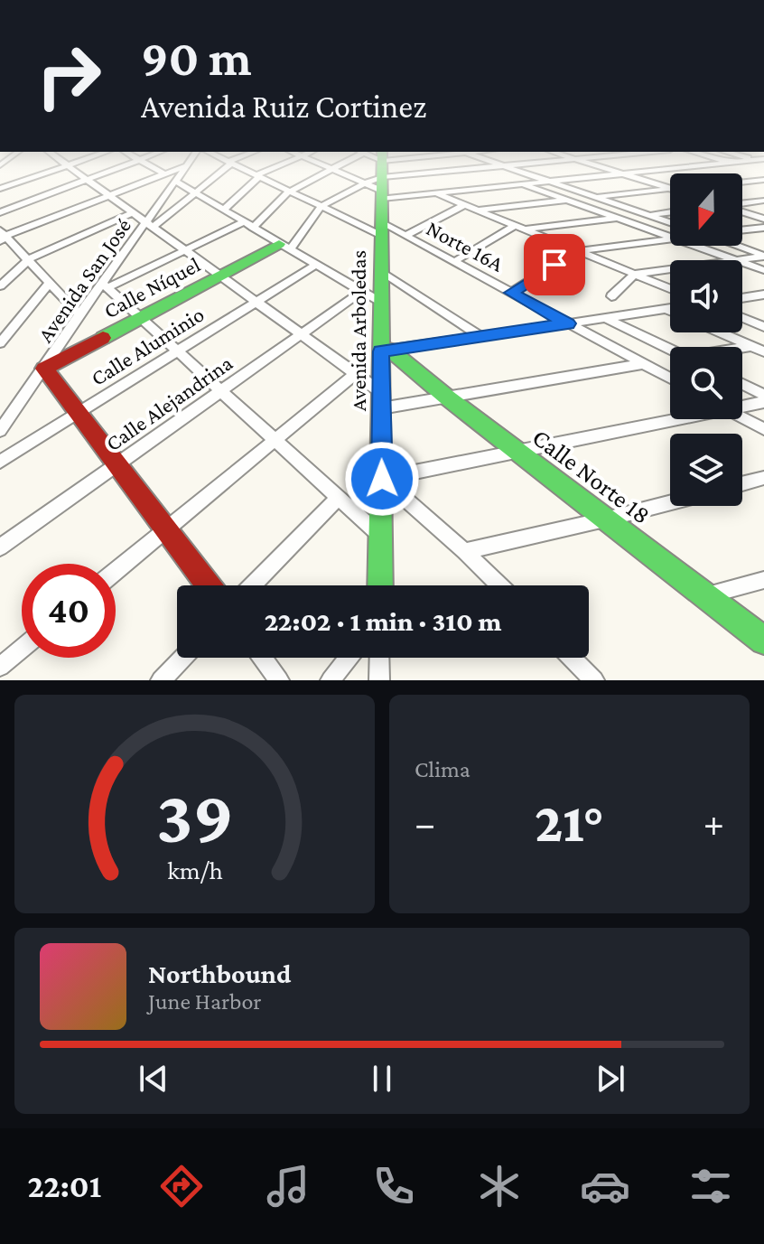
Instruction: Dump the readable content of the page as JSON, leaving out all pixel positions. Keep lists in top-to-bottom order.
{
  "streets": {
    "street": [
      "Norte 16A",
      "Avenida San José",
      "Calle Níquel",
      "Avenida Arboledas",
      "Calle Aluminio",
      "Calle Alejandrina",
      "Calle Norte 18"
    ]
  },
  "crossings": [
    ["Norte 16A", "Avenida Arboledas"],
    ["Avenida San José", "Calle Níquel"],
    ["Avenida Arboledas", "Calle Norte 18"]
  ],
  "north": "bottom",
  "page": {
    "turn": ["90 m", "Avenida Ruiz Cortinez"],
    "limit": "40",
    "trip": "22:02 · 1 min · 310 m",
    "tile": "Clima",
    "heat": ["−", "21°", "+"],
    "song": ["Northbound", "June Harbor"],
    "tabs": "22:01",
    "gauge": ["39", "km/h"]
  }
}
